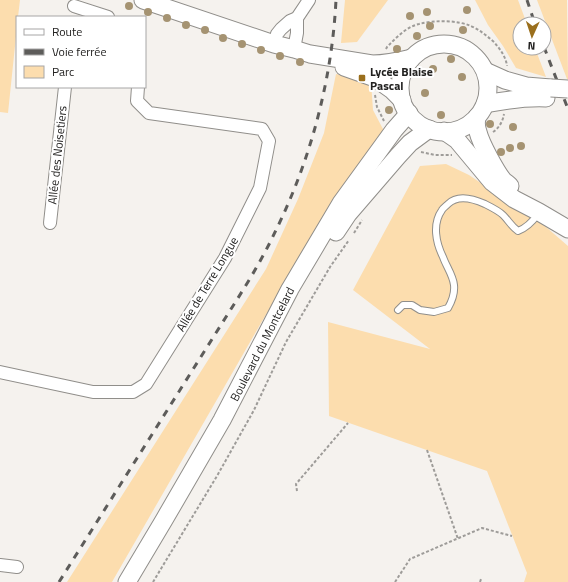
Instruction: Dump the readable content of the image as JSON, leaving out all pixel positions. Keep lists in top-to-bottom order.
{
  "streets": {
    "main road": ["Boulevard du Montcelard"],
    "street": ["Allée des Noisetiers", "Allée de Terre Longue"]
  },
  "places": {
    "transit": ["Lycée Blaise Pascal"]
  },
  "legend": ["Route", "Voie ferrée", "Parc"],
  "north": "bottom"
}
